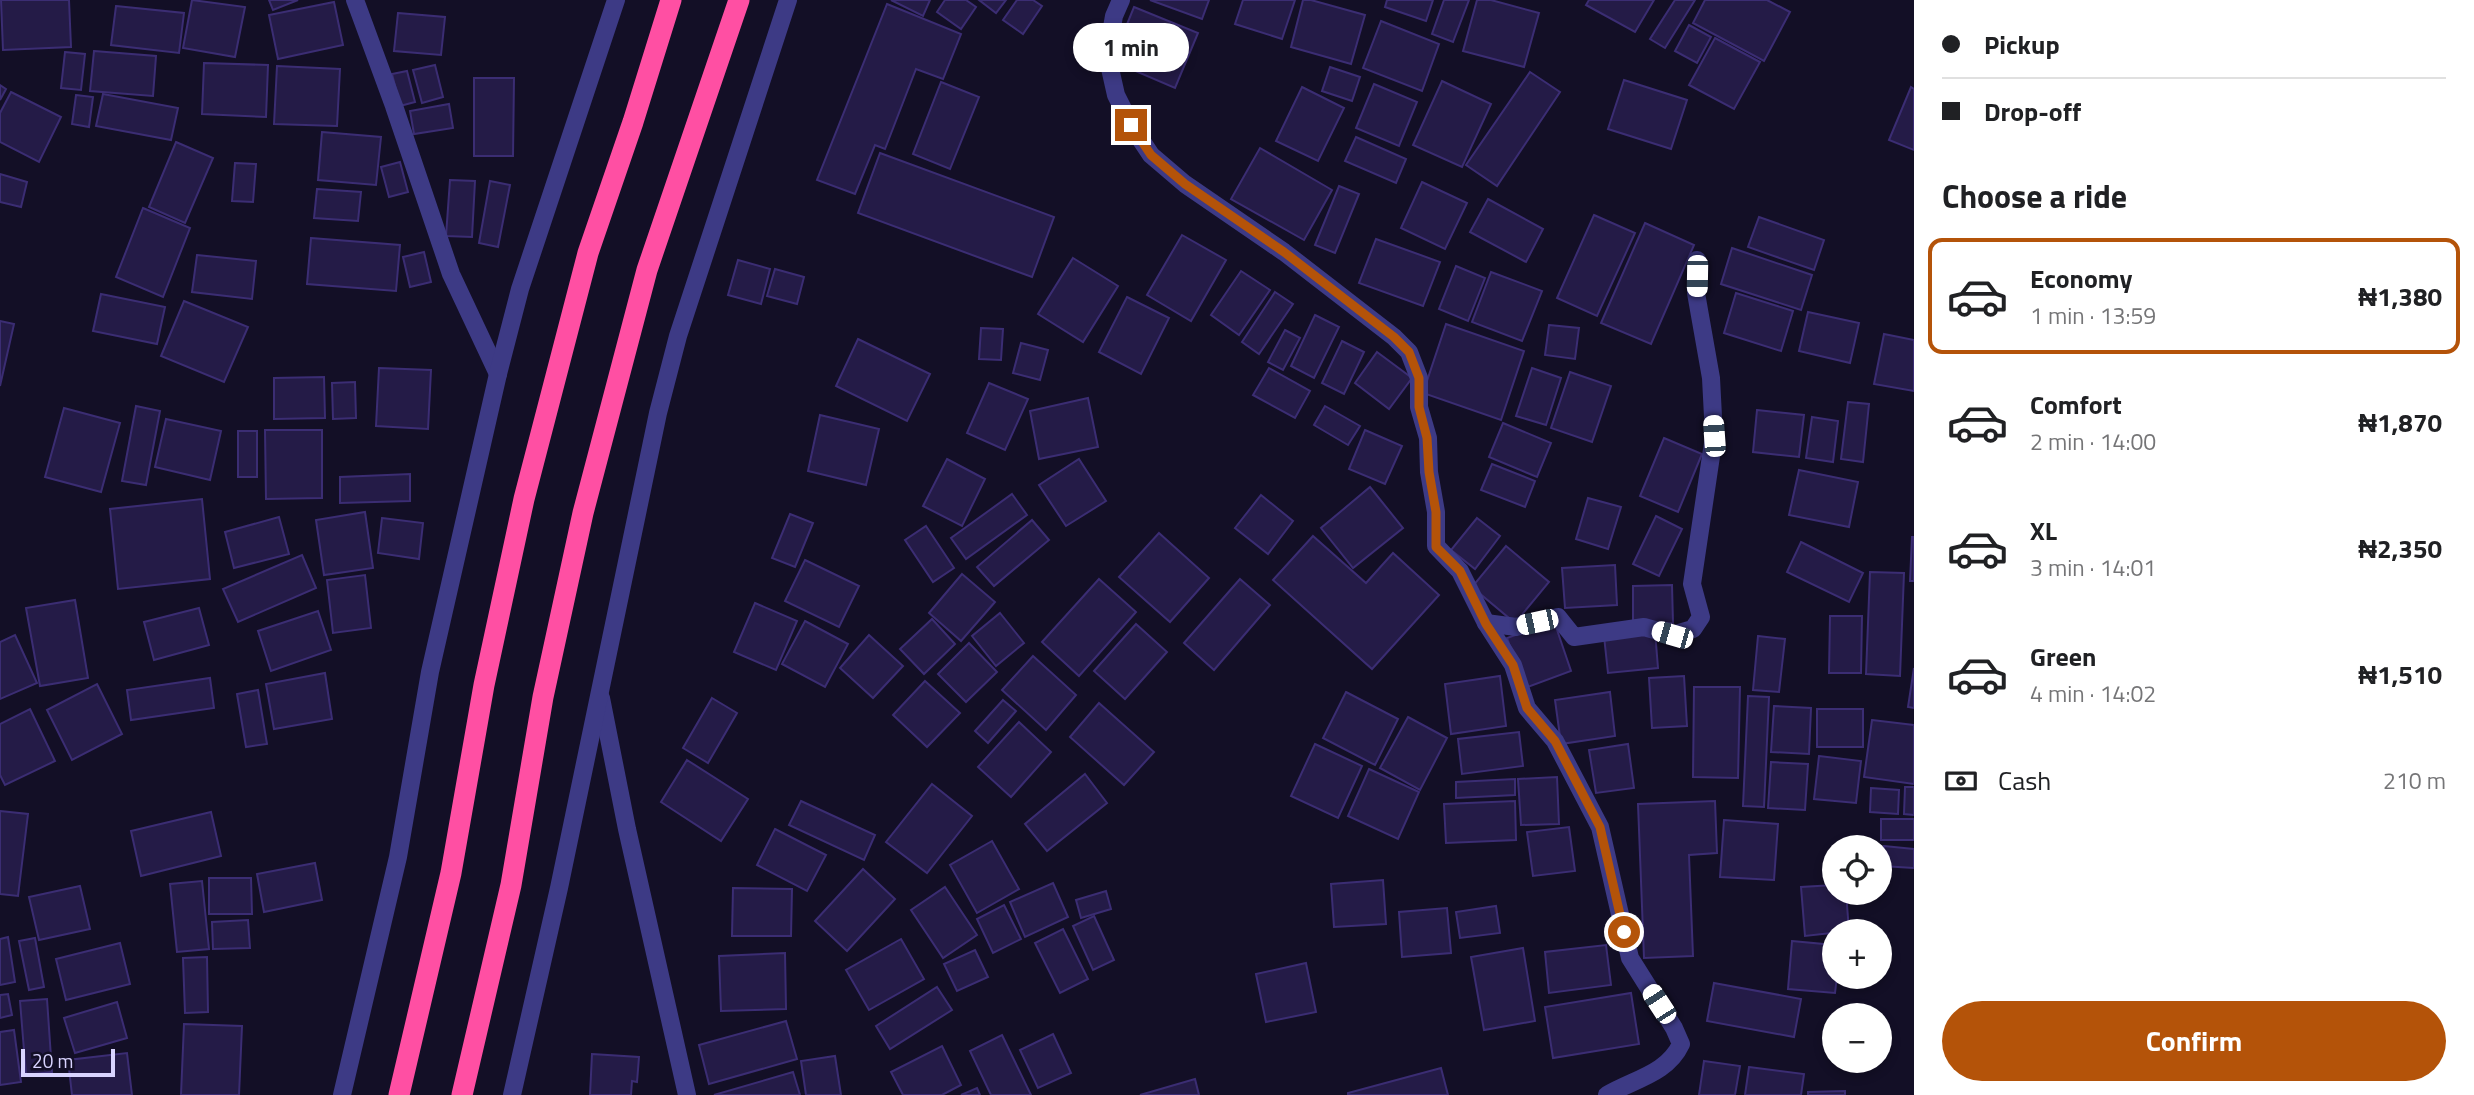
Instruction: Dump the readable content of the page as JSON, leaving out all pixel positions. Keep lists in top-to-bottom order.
{
  "scale_bar": "20 m",
  "page": {
    "banner": ["Pickup", "Drop-off"],
    "bubble": "1 min",
    "heading": "Choose a ride",
    "list": [
      {
        "name": "Economy",
        "note": "1 min · 13:59",
        "value": "₦1,380"
      },
      {
        "name": "Comfort",
        "note": "2 min · 14:00",
        "value": "₦1,870"
      },
      {
        "name": "XL",
        "note": "3 min · 14:01",
        "value": "₦2,350"
      },
      {
        "name": "Green",
        "note": "4 min · 14:02",
        "value": "₦1,510"
      }
    ],
    "pay": ["Cash", "210 m"],
    "map_buttons": ["+", "−"],
    "buttons": "Confirm",
    "scale": "20 m"
  }
}
